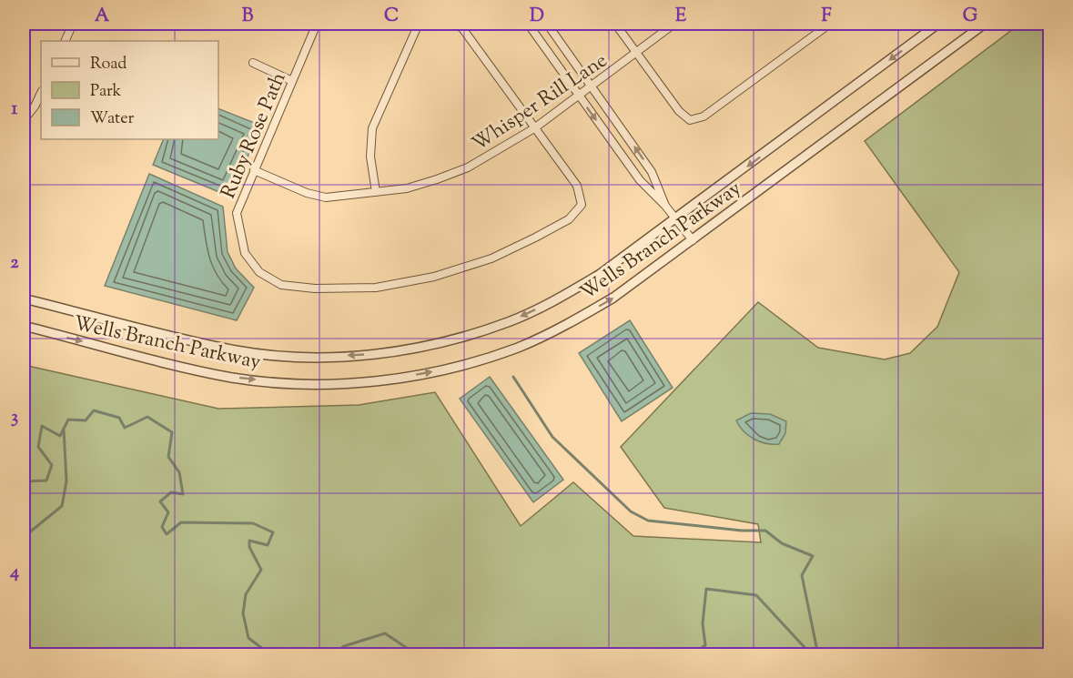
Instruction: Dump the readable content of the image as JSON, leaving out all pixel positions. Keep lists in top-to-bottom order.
{
  "streets": {
    "street": ["Whisper Rill Lane", "Ruby Rose Path", "Wells Branch Parkway"]
  },
  "crossings": [
    ["Whisper Rill Lane", "Ruby Rose Path"]
  ],
  "legend": ["Road", "Park", "Water"],
  "grid": {
    "columns": [
      "A",
      "B",
      "C",
      "D",
      "E",
      "F",
      "G"
    ],
    "rows": [
      "1",
      "2",
      "3",
      "4"
    ]
  }
}
